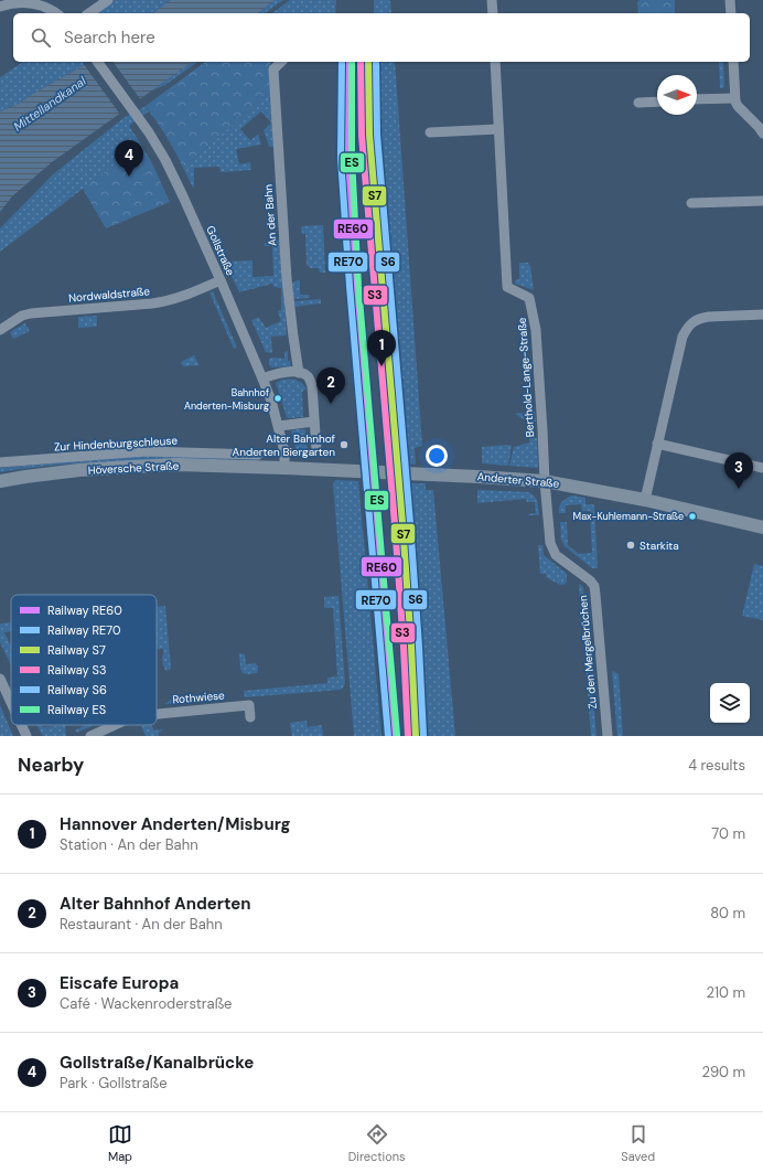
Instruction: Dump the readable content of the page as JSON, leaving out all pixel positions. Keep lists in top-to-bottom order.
{
  "streets": {
    "main road": ["Höversche Straße", "Anderter Straße"],
    "street": [
      "An der Bahn",
      "Gollstraße",
      "Nordwaldstraße",
      "Berthold-Lange-Straße",
      "Zur Hindenburgschleuse",
      "Zu den Mergelbrüchen",
      "Rothwiese"
    ]
  },
  "crossings": [
    ["Gollstraße", "Nordwaldstraße"],
    ["Gollstraße", "Anderter Straße"],
    ["Berthold-Lange-Straße", "Anderter Straße"],
    ["Berthold-Lange-Straße", "Zu den Mergelbrüchen"],
    ["Höversche Straße", "Anderter Straße"],
    ["Anderter Straße", "Zu den Mergelbrüchen"]
  ],
  "water": ["Mittellandkanal"],
  "places": [
    "Bahnhof Anderten-Misburg",
    "Alter Bahnhof Anderten Biergarten",
    "Max-Kuhlemann-Straße",
    "Starkita"
  ],
  "lines": [
    "rail line RE60",
    "rail line RE70",
    "rail line S7",
    "rail line S3",
    "rail line S6",
    "rail line ES"
  ],
  "legend": [
    "Railway RE60",
    "Railway RE70",
    "Railway S7",
    "Railway S3",
    "Railway S6",
    "Railway ES"
  ],
  "north": "right",
  "page": {
    "search": "Search here",
    "pins": [
      "4",
      "1",
      "2",
      "3"
    ],
    "heading": ["Nearby", "4 results"],
    "list": [
      {
        "mark": "1",
        "name": "Hannover Anderten/Misburg",
        "note": "Station · An der Bahn",
        "value": "70 m"
      },
      {
        "mark": "2",
        "name": "Alter Bahnhof Anderten",
        "note": "Restaurant · An der Bahn",
        "value": "80 m"
      },
      {
        "mark": "3",
        "name": "Eiscafe Europa",
        "note": "Café · Wackenroderstraße",
        "value": "210 m"
      },
      {
        "mark": "4",
        "name": "Gollstraße/Kanalbrücke",
        "note": "Park · Gollstraße",
        "value": "290 m"
      }
    ],
    "nav": ["Map", "Directions", "Saved"]
  }
}
